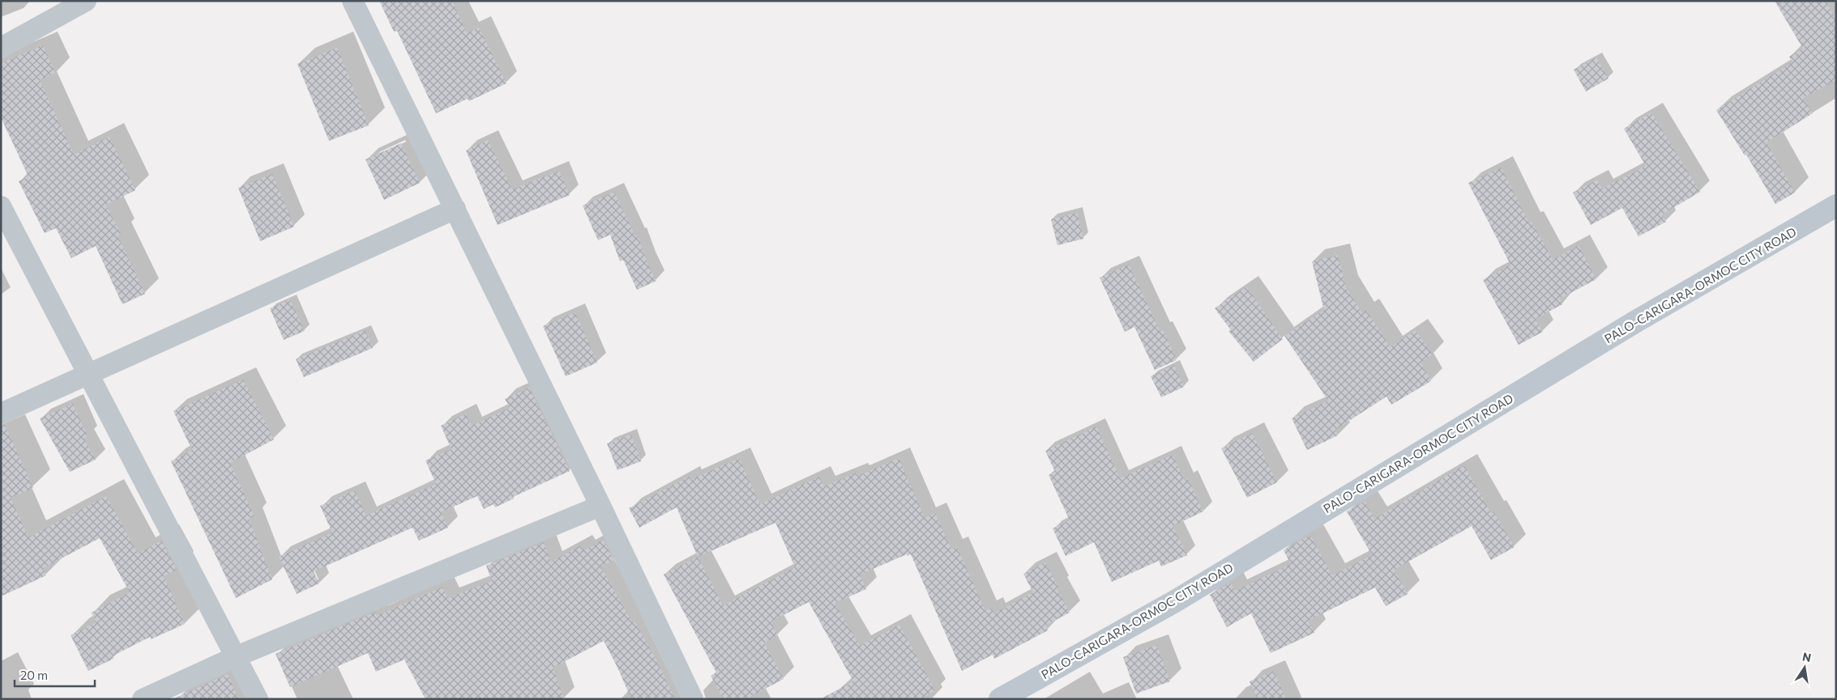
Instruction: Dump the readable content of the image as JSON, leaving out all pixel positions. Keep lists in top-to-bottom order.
{
  "streets": {
    "main road": ["PALO-CARIGARA-ORMOC CITY ROAD"]
  },
  "scale_bar": "20 m",
  "north": "top"
}
